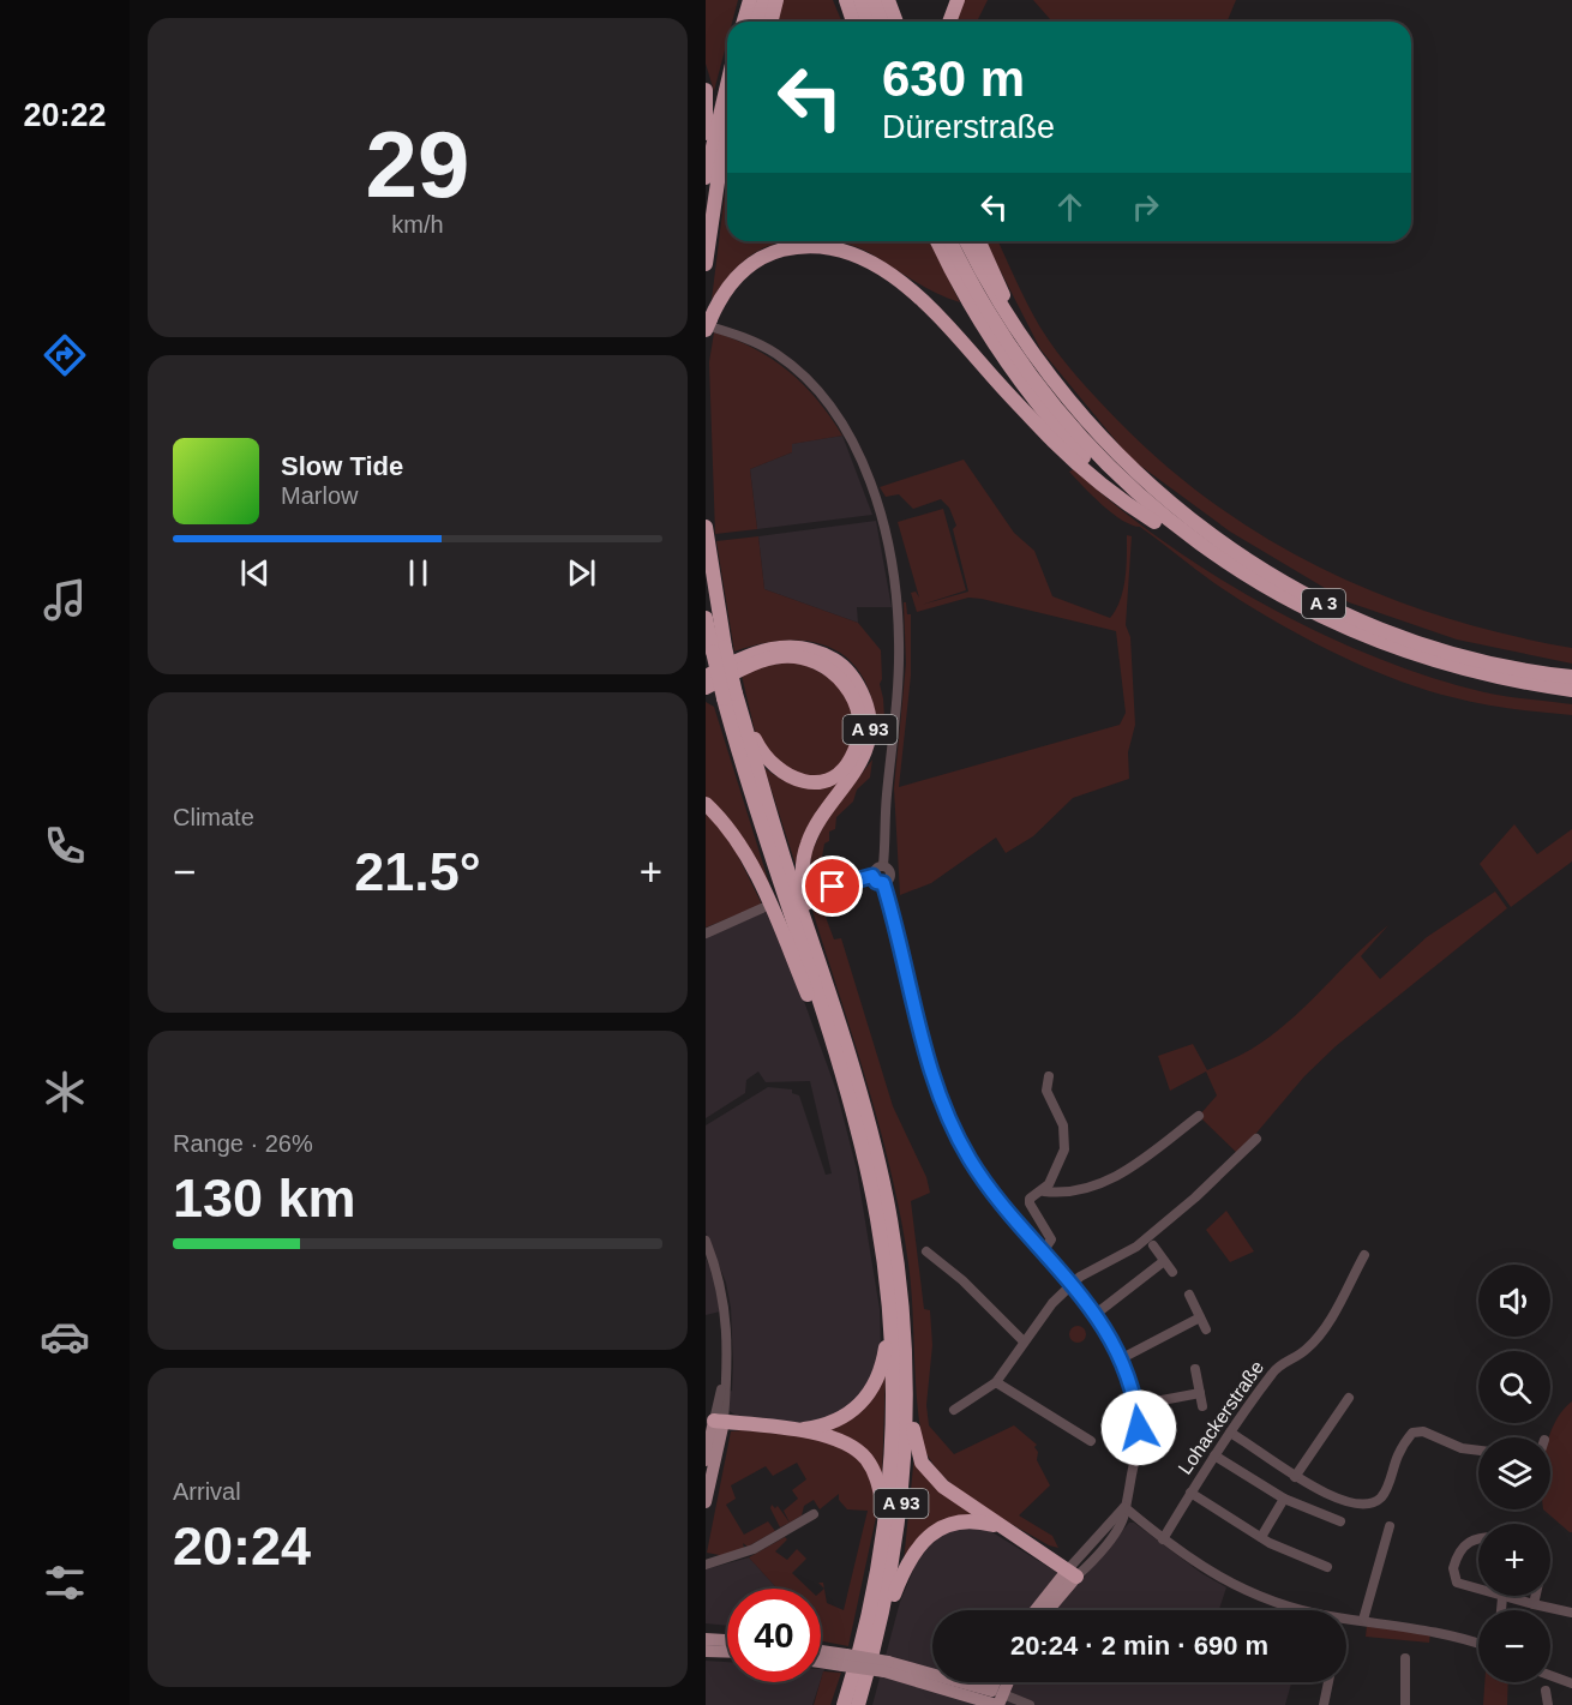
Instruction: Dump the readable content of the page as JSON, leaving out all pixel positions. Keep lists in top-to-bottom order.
{
  "streets": {
    "highway": ["A 3", "A 93"],
    "street": ["Lohackerstraße"]
  },
  "page": {
    "tabs": "20:22",
    "tile": [
      ["29", "km/h"],
      "Climate",
      ["Range · 26%", "130 km"],
      ["Arrival", "20:24"]
    ],
    "turn": ["630 m", "Dürerstraße"],
    "song": ["Slow Tide", "Marlow"],
    "heat": ["−", "21.5°", "+"],
    "map_buttons": ["+", "−"],
    "limit": "40",
    "trip": "20:24 · 2 min · 690 m"
  }
}
